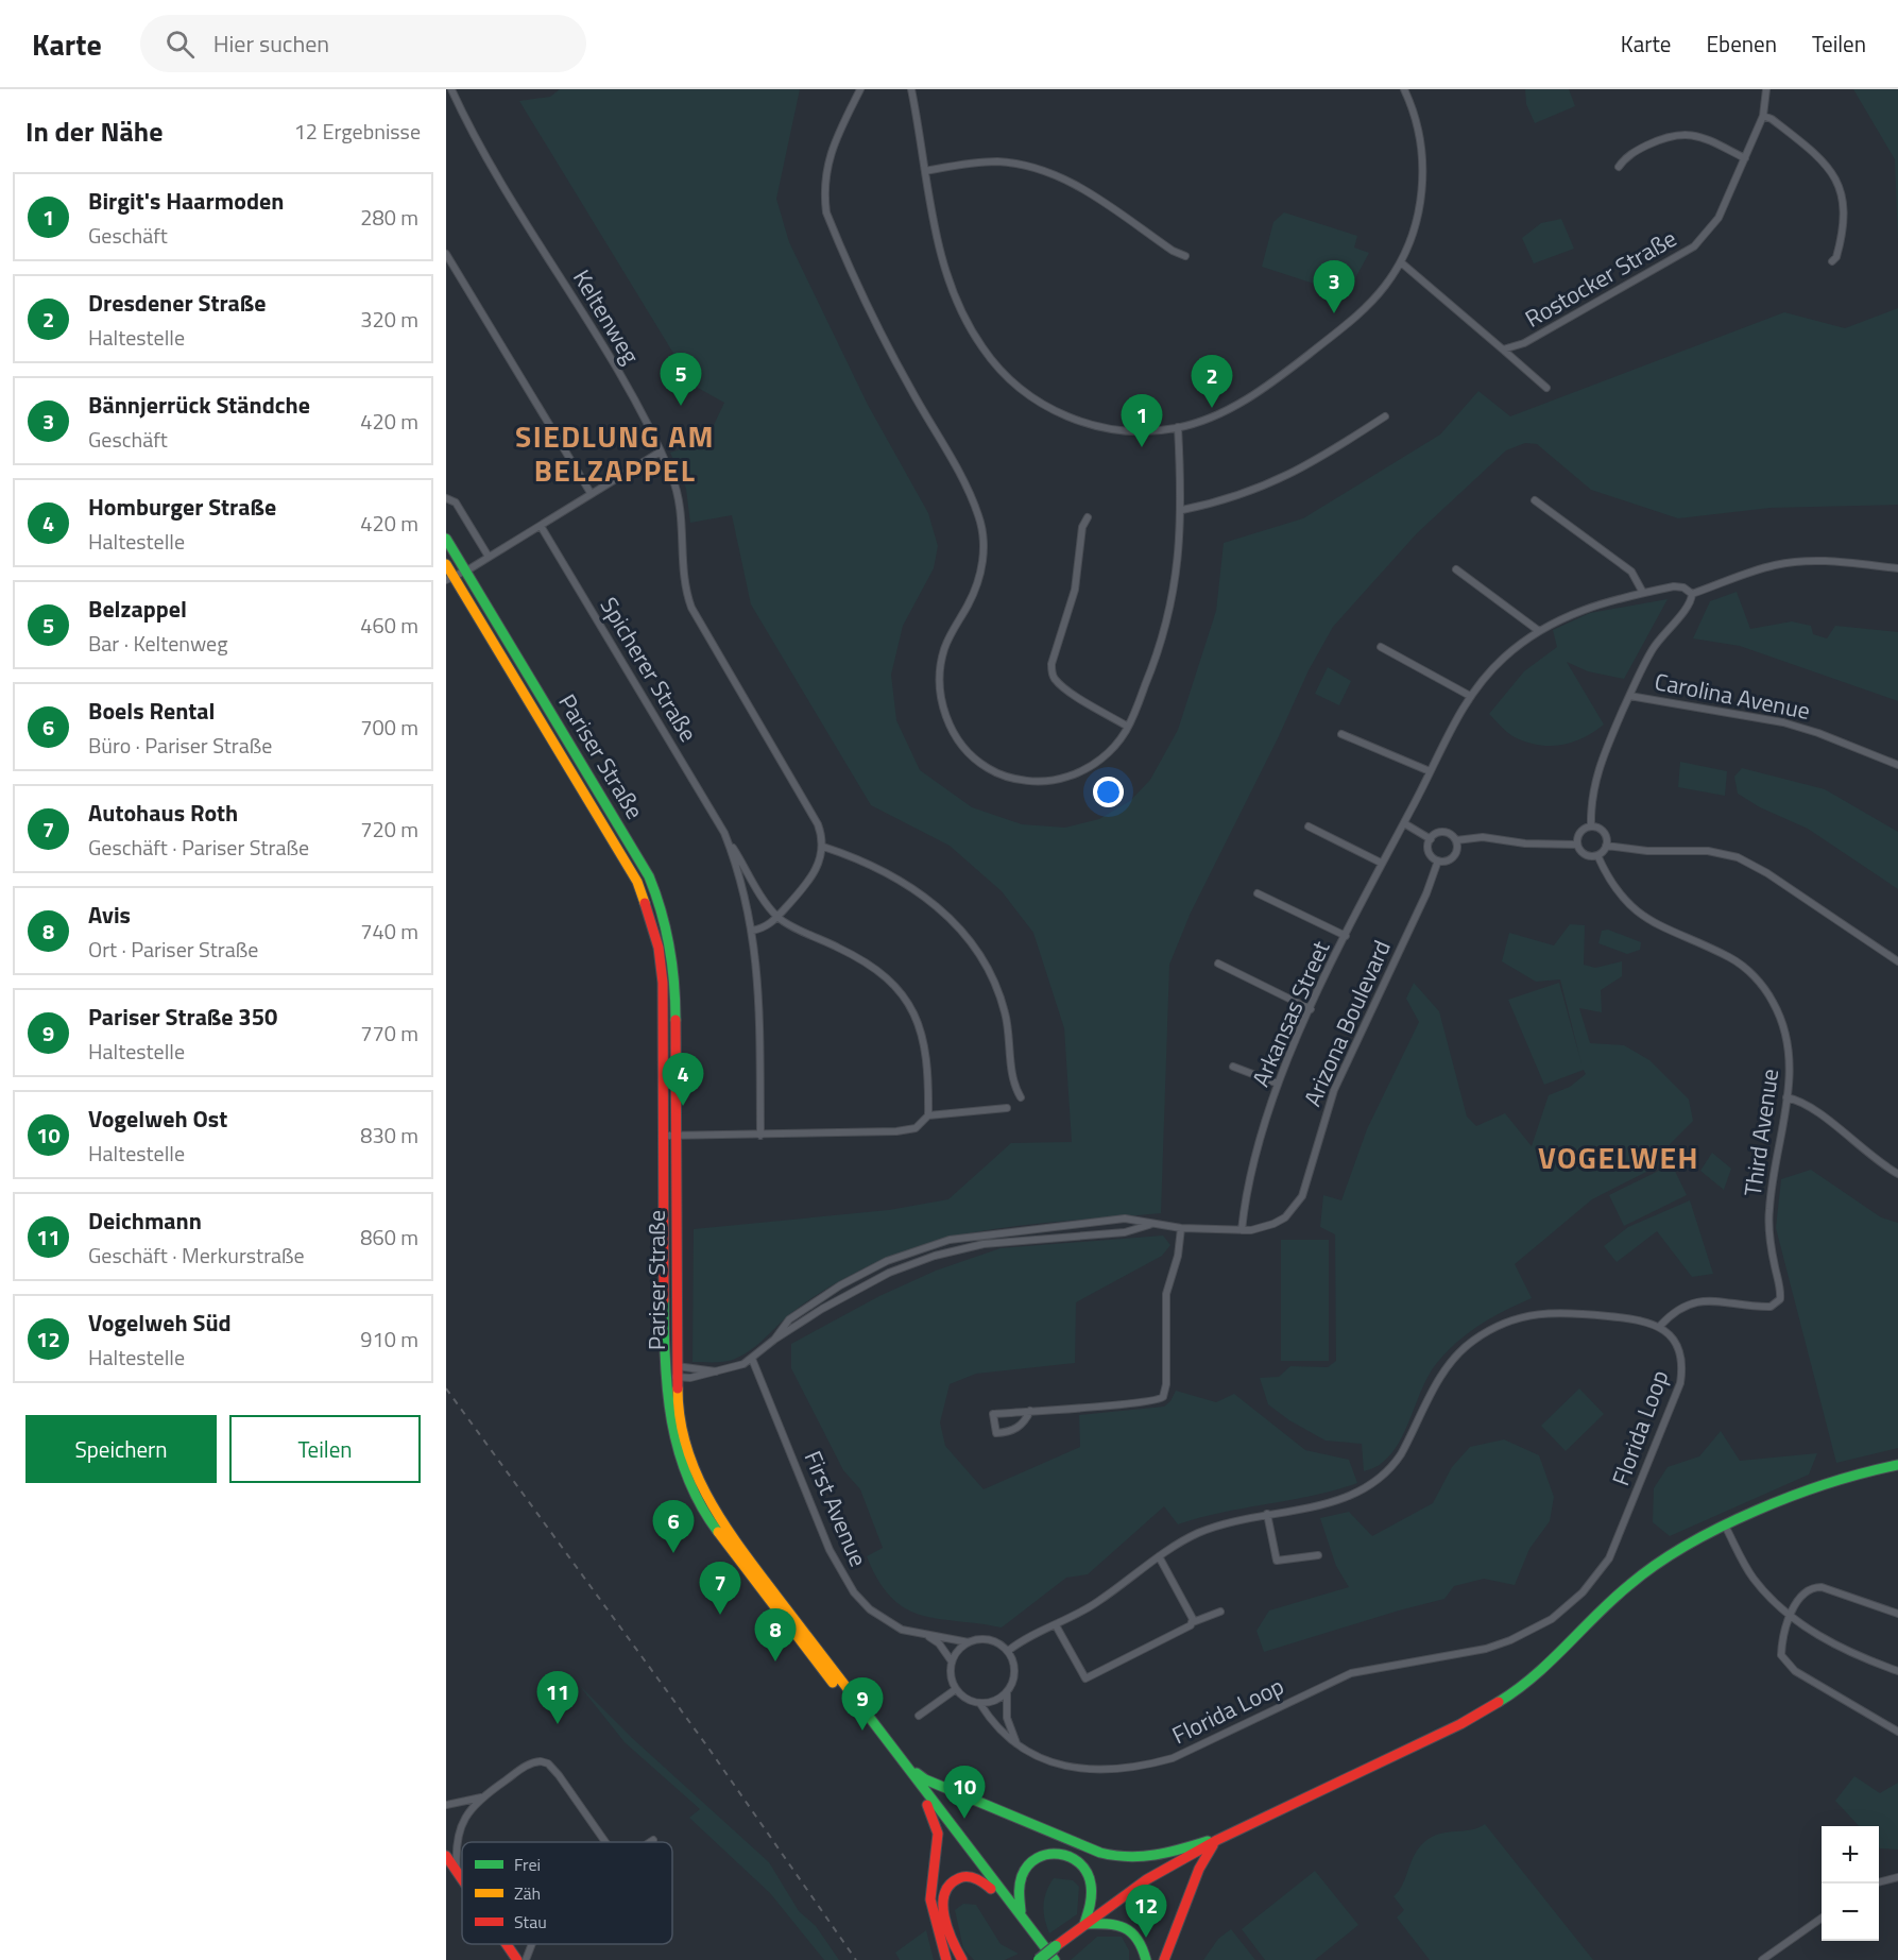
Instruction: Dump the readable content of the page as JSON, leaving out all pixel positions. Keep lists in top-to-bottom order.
{
  "streets": {
    "main road": ["Pariser Straße"],
    "street": [
      "Rostocker Straße",
      "Keltenweg",
      "Spicherer Straße",
      "Carolina Avenue",
      "Arkansas Street",
      "Arizona Boulevard",
      "Third Avenue",
      "Florida Loop",
      "First Avenue"
    ]
  },
  "crossings": [
    ["Pariser Straße", "Arizona Boulevard"],
    ["Arkansas Street", "Arizona Boulevard"],
    ["Arizona Boulevard", "First Avenue"],
    ["Third Avenue", "Florida Loop"],
    ["Florida Loop", "First Avenue"]
  ],
  "districts": ["SIEDLUNG AM BELZAPPEL", "VOGELWEH"],
  "legend": ["Frei", "Zäh", "Stau"],
  "page": {
    "header": "Karte",
    "search": "Hier suchen",
    "nav": ["Karte", "Ebenen", "Teilen"],
    "heading": ["In der Nähe", "12 Ergebnisse"],
    "list": [
      {
        "mark": "1",
        "name": "Birgit's Haarmoden",
        "note": "Geschäft",
        "value": "280 m"
      },
      {
        "mark": "2",
        "name": "Dresdener Straße",
        "note": "Haltestelle",
        "value": "320 m"
      },
      {
        "mark": "3",
        "name": "Bännjerrück Ständche",
        "note": "Geschäft",
        "value": "420 m"
      },
      {
        "mark": "4",
        "name": "Homburger Straße",
        "note": "Haltestelle",
        "value": "420 m"
      },
      {
        "mark": "5",
        "name": "Belzappel",
        "note": "Bar · Keltenweg",
        "value": "460 m"
      },
      {
        "mark": "6",
        "name": "Boels Rental",
        "note": "Büro · Pariser Straße",
        "value": "700 m"
      },
      {
        "mark": "7",
        "name": "Autohaus Roth",
        "note": "Geschäft · Pariser Straße",
        "value": "720 m"
      },
      {
        "mark": "8",
        "name": "Avis",
        "note": "Ort · Pariser Straße",
        "value": "740 m"
      },
      {
        "mark": "9",
        "name": "Pariser Straße 350",
        "note": "Haltestelle",
        "value": "770 m"
      },
      {
        "mark": "10",
        "name": "Vogelweh Ost",
        "note": "Haltestelle",
        "value": "830 m"
      },
      {
        "mark": "11",
        "name": "Deichmann",
        "note": "Geschäft · Merkurstraße",
        "value": "860 m"
      },
      {
        "mark": "12",
        "name": "Vogelweh Süd",
        "note": "Haltestelle",
        "value": "910 m"
      }
    ],
    "pins": [
      "3",
      "5",
      "2",
      "1",
      "4",
      "6",
      "7",
      "8",
      "11",
      "9",
      "10",
      "12"
    ],
    "buttons": ["Speichern", "Teilen"],
    "map_buttons": ["+", "−"]
  }
}
